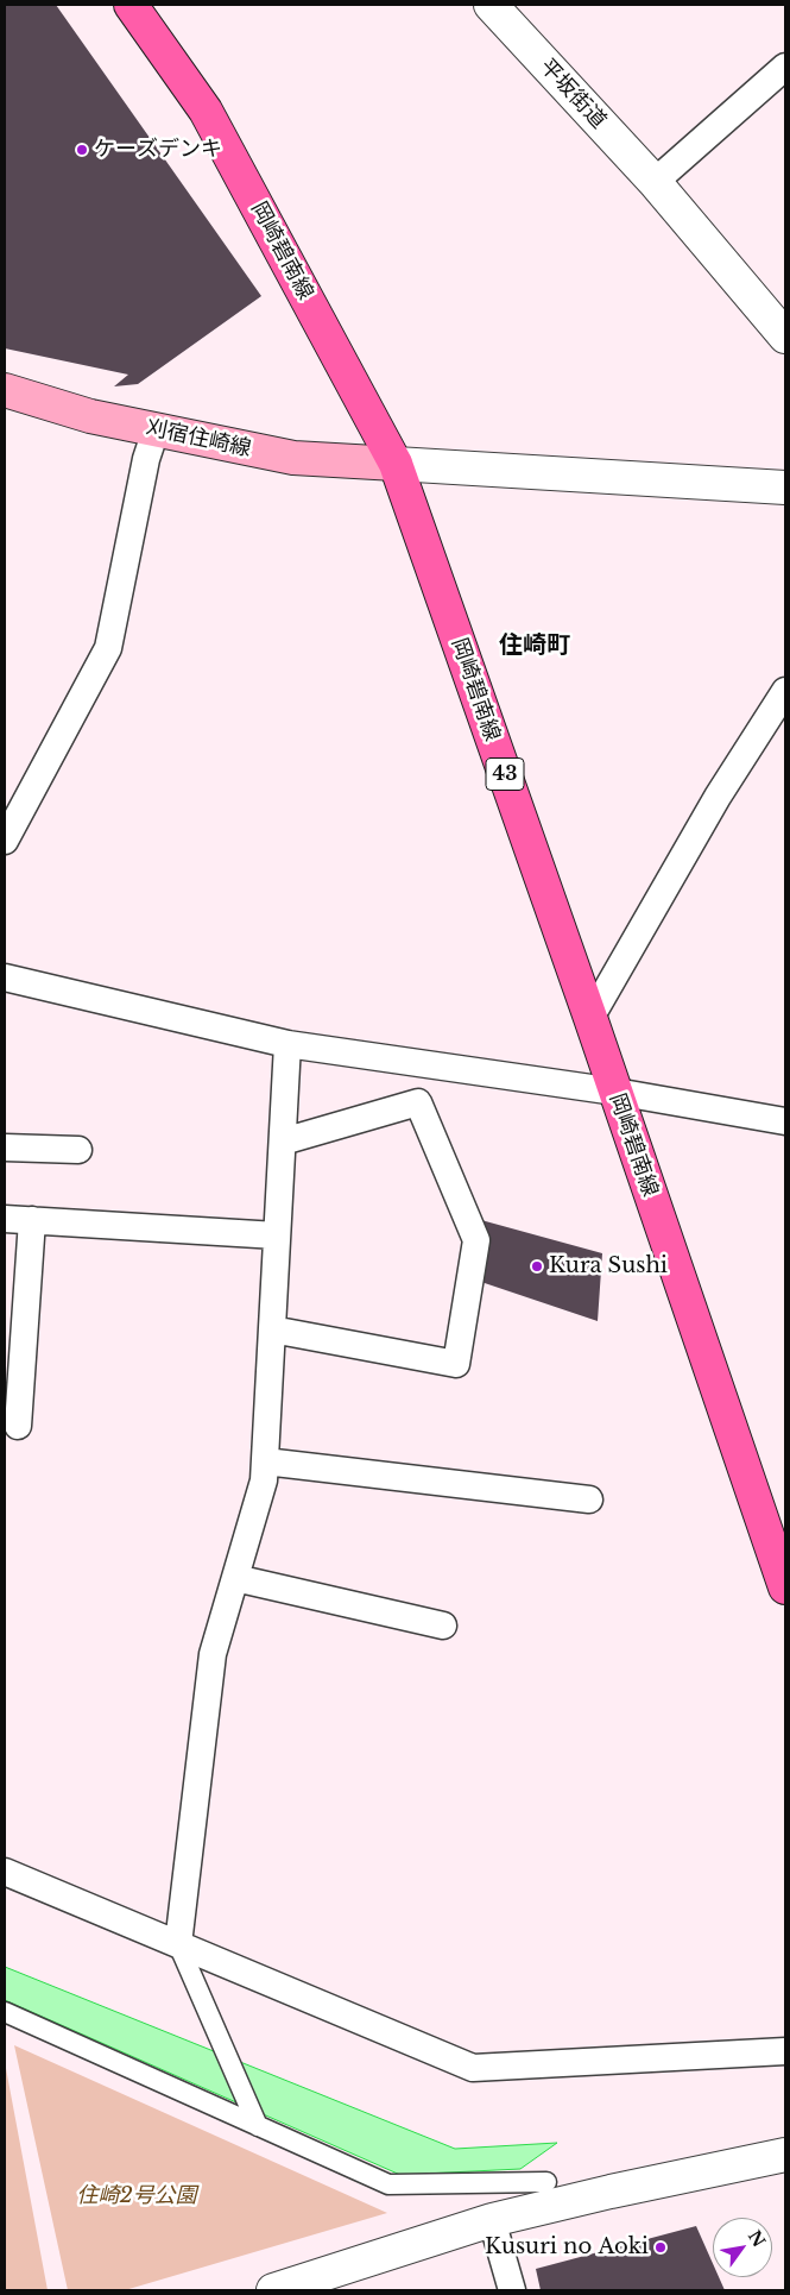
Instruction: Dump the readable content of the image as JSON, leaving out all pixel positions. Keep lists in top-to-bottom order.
{
  "streets": {
    "main road": ["岡崎碧南線", "刈宿住崎線", "43"],
    "street": ["平坂街道"]
  },
  "crossings": [
    ["岡崎碧南線", "刈宿住崎線"]
  ],
  "districts": ["住崎町"],
  "parks": ["住崎2号公園"],
  "places": ["ケーズデンキ", "Kura Sushi", "Kusuri no Aoki"],
  "north": "top right"
}
